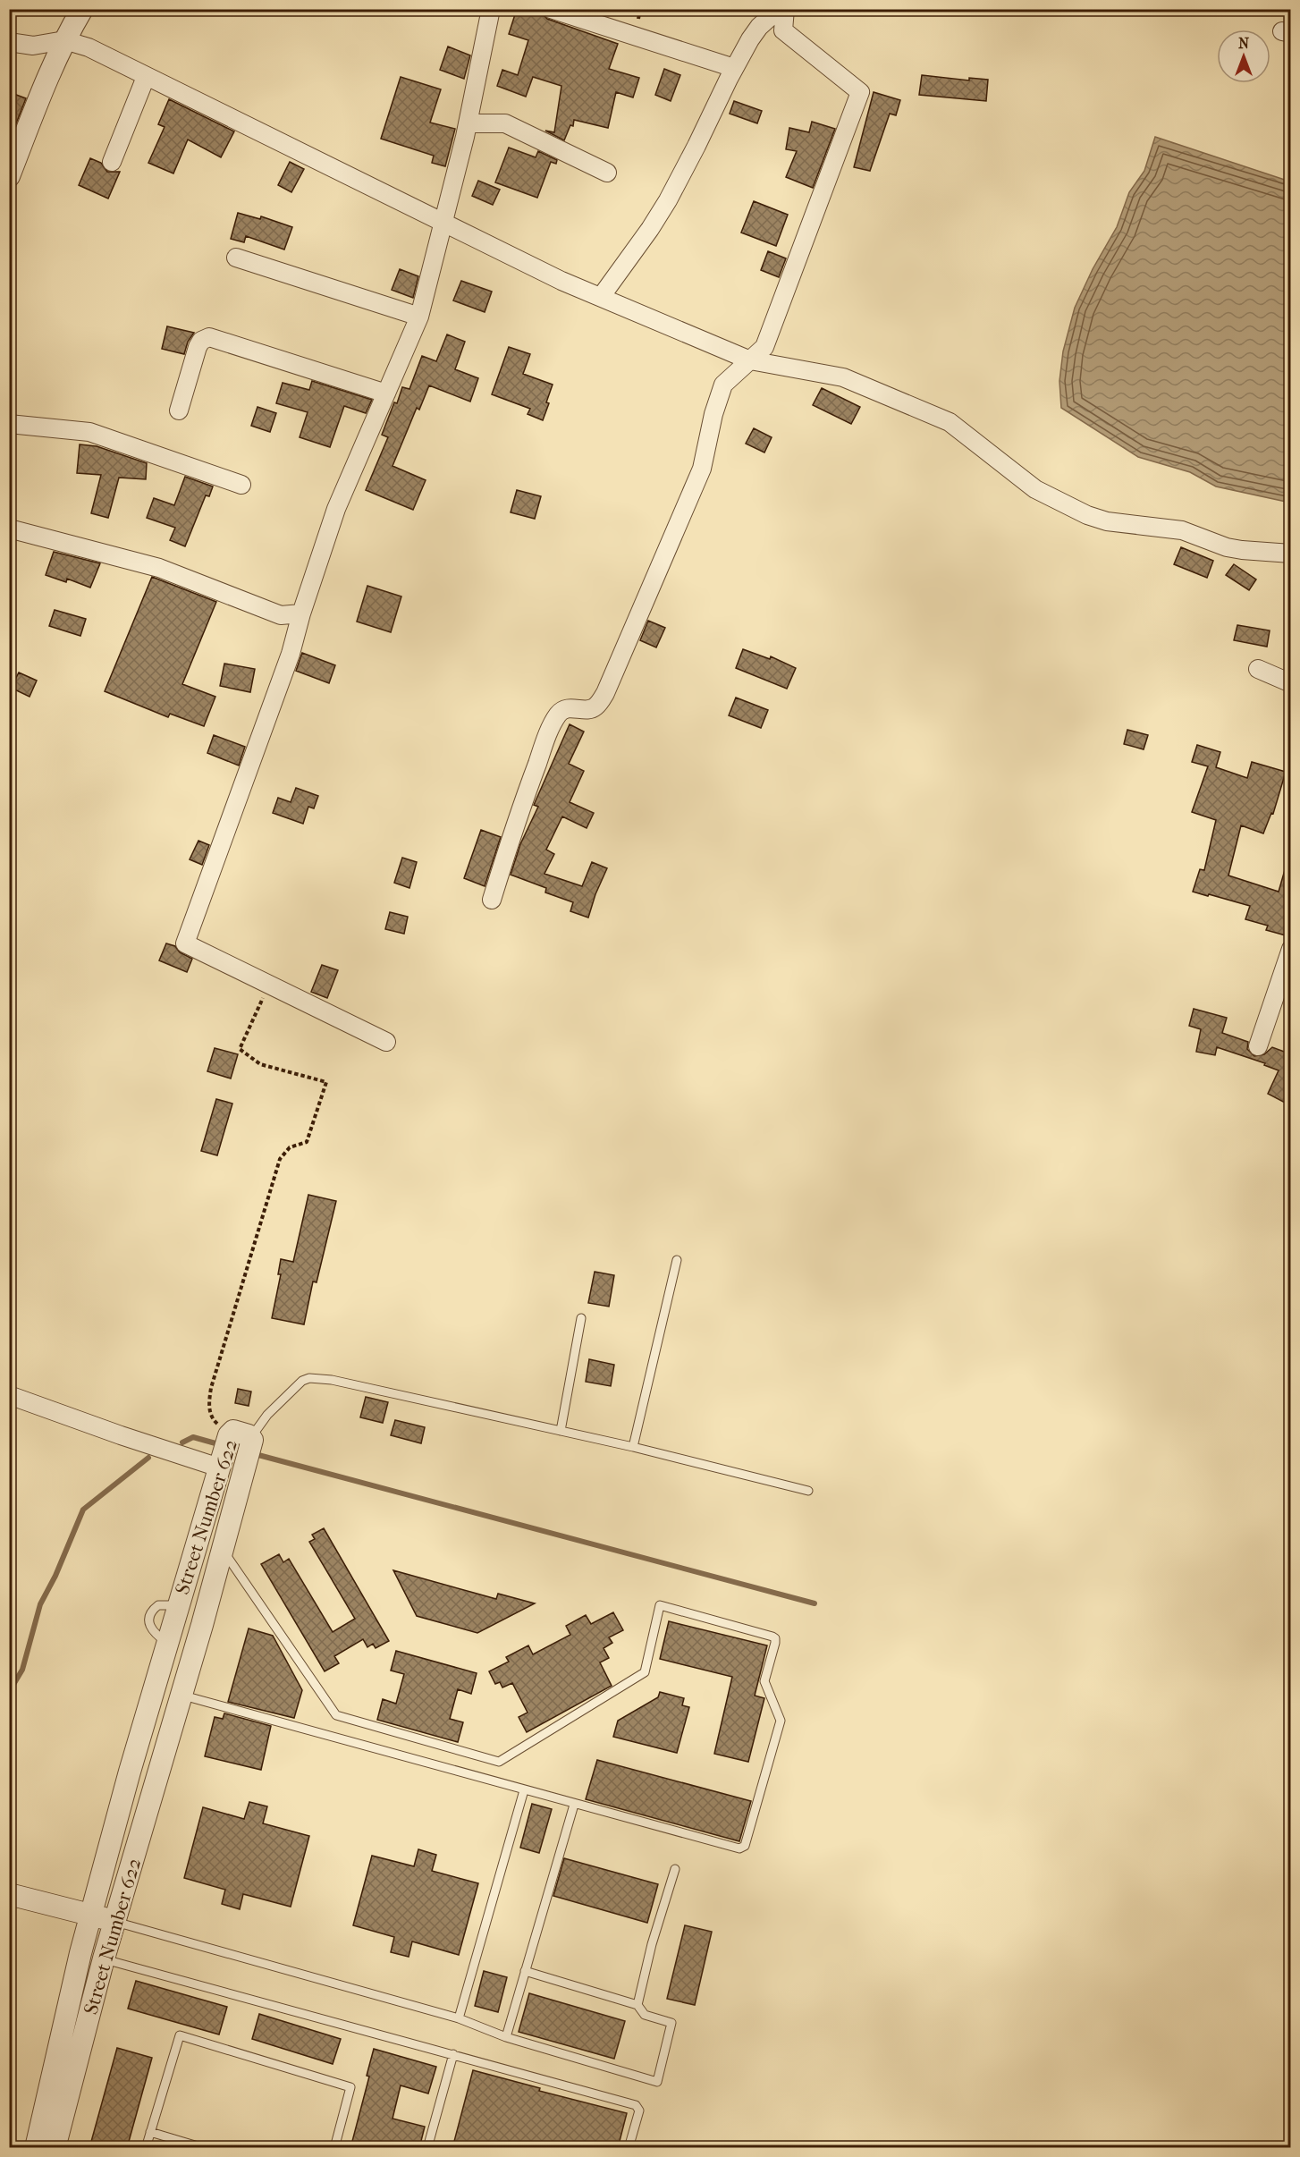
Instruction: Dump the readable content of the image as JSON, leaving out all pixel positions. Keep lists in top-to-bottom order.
{
  "streets": {
    "street": ["Street Number 622"]
  },
  "north": "top"
}
